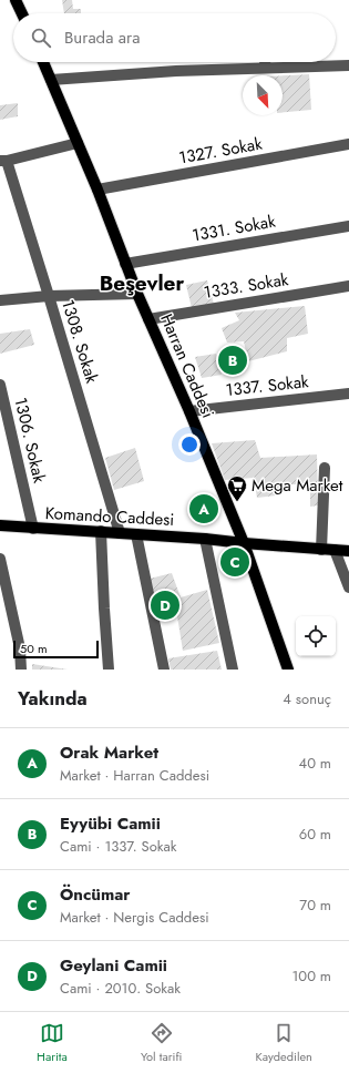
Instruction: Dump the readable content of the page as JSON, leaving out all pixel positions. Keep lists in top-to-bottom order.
{
  "streets": {
    "main road": ["Harran Caddesi", "Komando Caddesi"],
    "street": [
      "1327. Sokak",
      "1331. Sokak",
      "1333. Sokak",
      "1308. Sokak",
      "1337. Sokak",
      "1306. Sokak"
    ]
  },
  "crossings": [
    ["1327. Sokak", "Harran Caddesi"],
    ["1331. Sokak", "Harran Caddesi"],
    ["1333. Sokak", "Harran Caddesi"],
    ["1308. Sokak", "Komando Caddesi"],
    ["Harran Caddesi", "1337. Sokak"],
    ["Harran Caddesi", "Komando Caddesi"],
    ["1306. Sokak", "Komando Caddesi"]
  ],
  "districts": ["Beşevler"],
  "places": {
    "supermarket": ["Mega Market"]
  },
  "scale_bar": "50 m",
  "north": "bottom right",
  "page": {
    "search": "Burada ara",
    "pins": [
      "B",
      "A",
      "C",
      "D"
    ],
    "scale": "50 m",
    "heading": ["Yakında", "4 sonuç"],
    "list": [
      {
        "mark": "A",
        "name": "Orak Market",
        "note": "Market · Harran Caddesi",
        "value": "40 m"
      },
      {
        "mark": "B",
        "name": "Eyyübi Camii",
        "note": "Cami · 1337. Sokak",
        "value": "60 m"
      },
      {
        "mark": "C",
        "name": "Öncümar",
        "note": "Market · Nergis Caddesi",
        "value": "70 m"
      },
      {
        "mark": "D",
        "name": "Geylani Camii",
        "note": "Cami · 2010. Sokak",
        "value": "100 m"
      }
    ],
    "nav": ["Harita", "Yol tarifi", "Kaydedilen"]
  }
}
